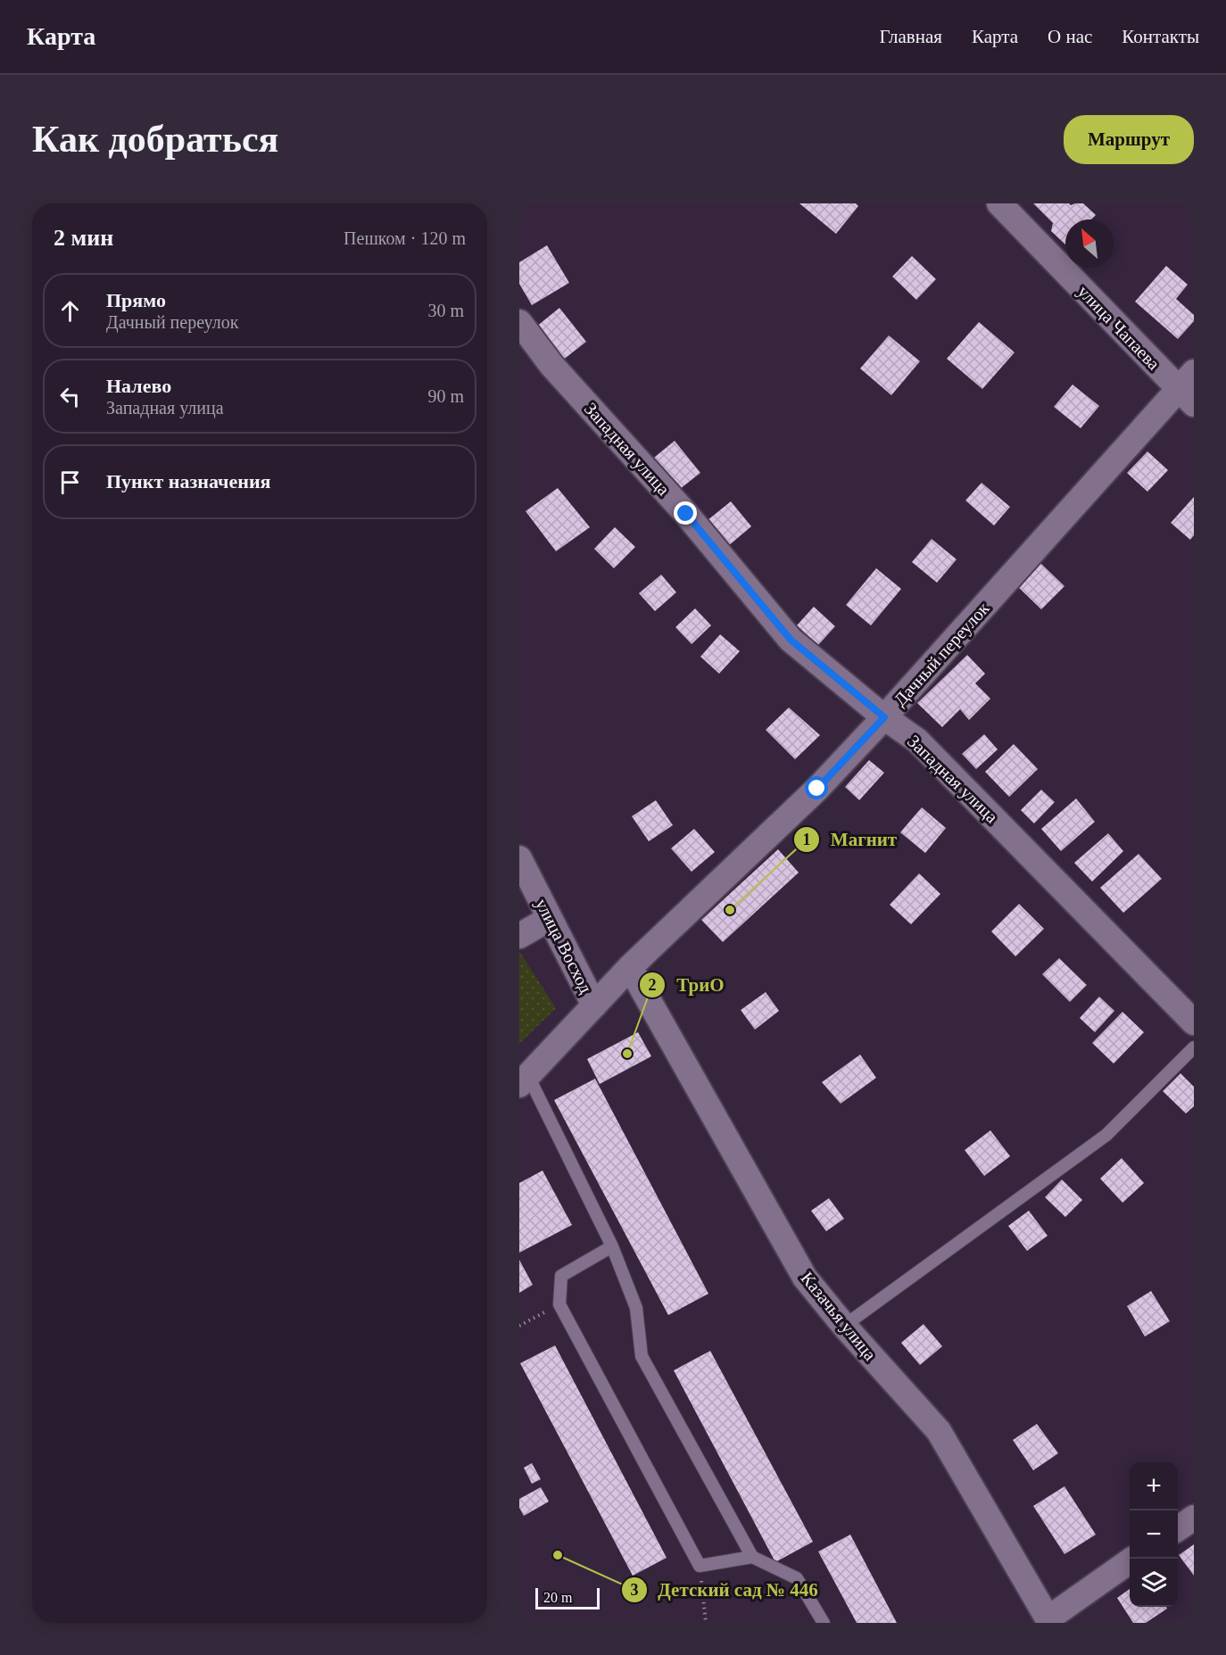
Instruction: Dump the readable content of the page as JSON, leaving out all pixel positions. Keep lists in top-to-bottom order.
{
  "streets": {
    "street": [
      "улица Чапаева",
      "Западная улица",
      "Дачный переулок",
      "улица Восход",
      "Казачья улица"
    ]
  },
  "crossings": [
    ["улица Чапаева", "Дачный переулок"],
    ["Западная улица", "Дачный переулок"],
    ["Дачный переулок", "улица Восход"],
    ["Дачный переулок", "Казачья улица"]
  ],
  "places": ["Магнит", "ТриО", "Детский сад № 446"],
  "scale_bar": "20 m",
  "north": "top left",
  "page": {
    "header": "Карта",
    "nav": [
      "Главная",
      "Карта",
      "О нас",
      "Контакты"
    ],
    "buttons": "Маршрут",
    "title": "Как добраться",
    "heading": ["2 мин", "Пешком · 120 m"],
    "list": [
      ["Прямо", "Дачный переулок", "30 m"],
      ["Налево", "Западная улица", "90 m"],
      "Пункт назначения"
    ],
    "map_buttons": ["+", "−"],
    "scale": "20 m"
  }
}
